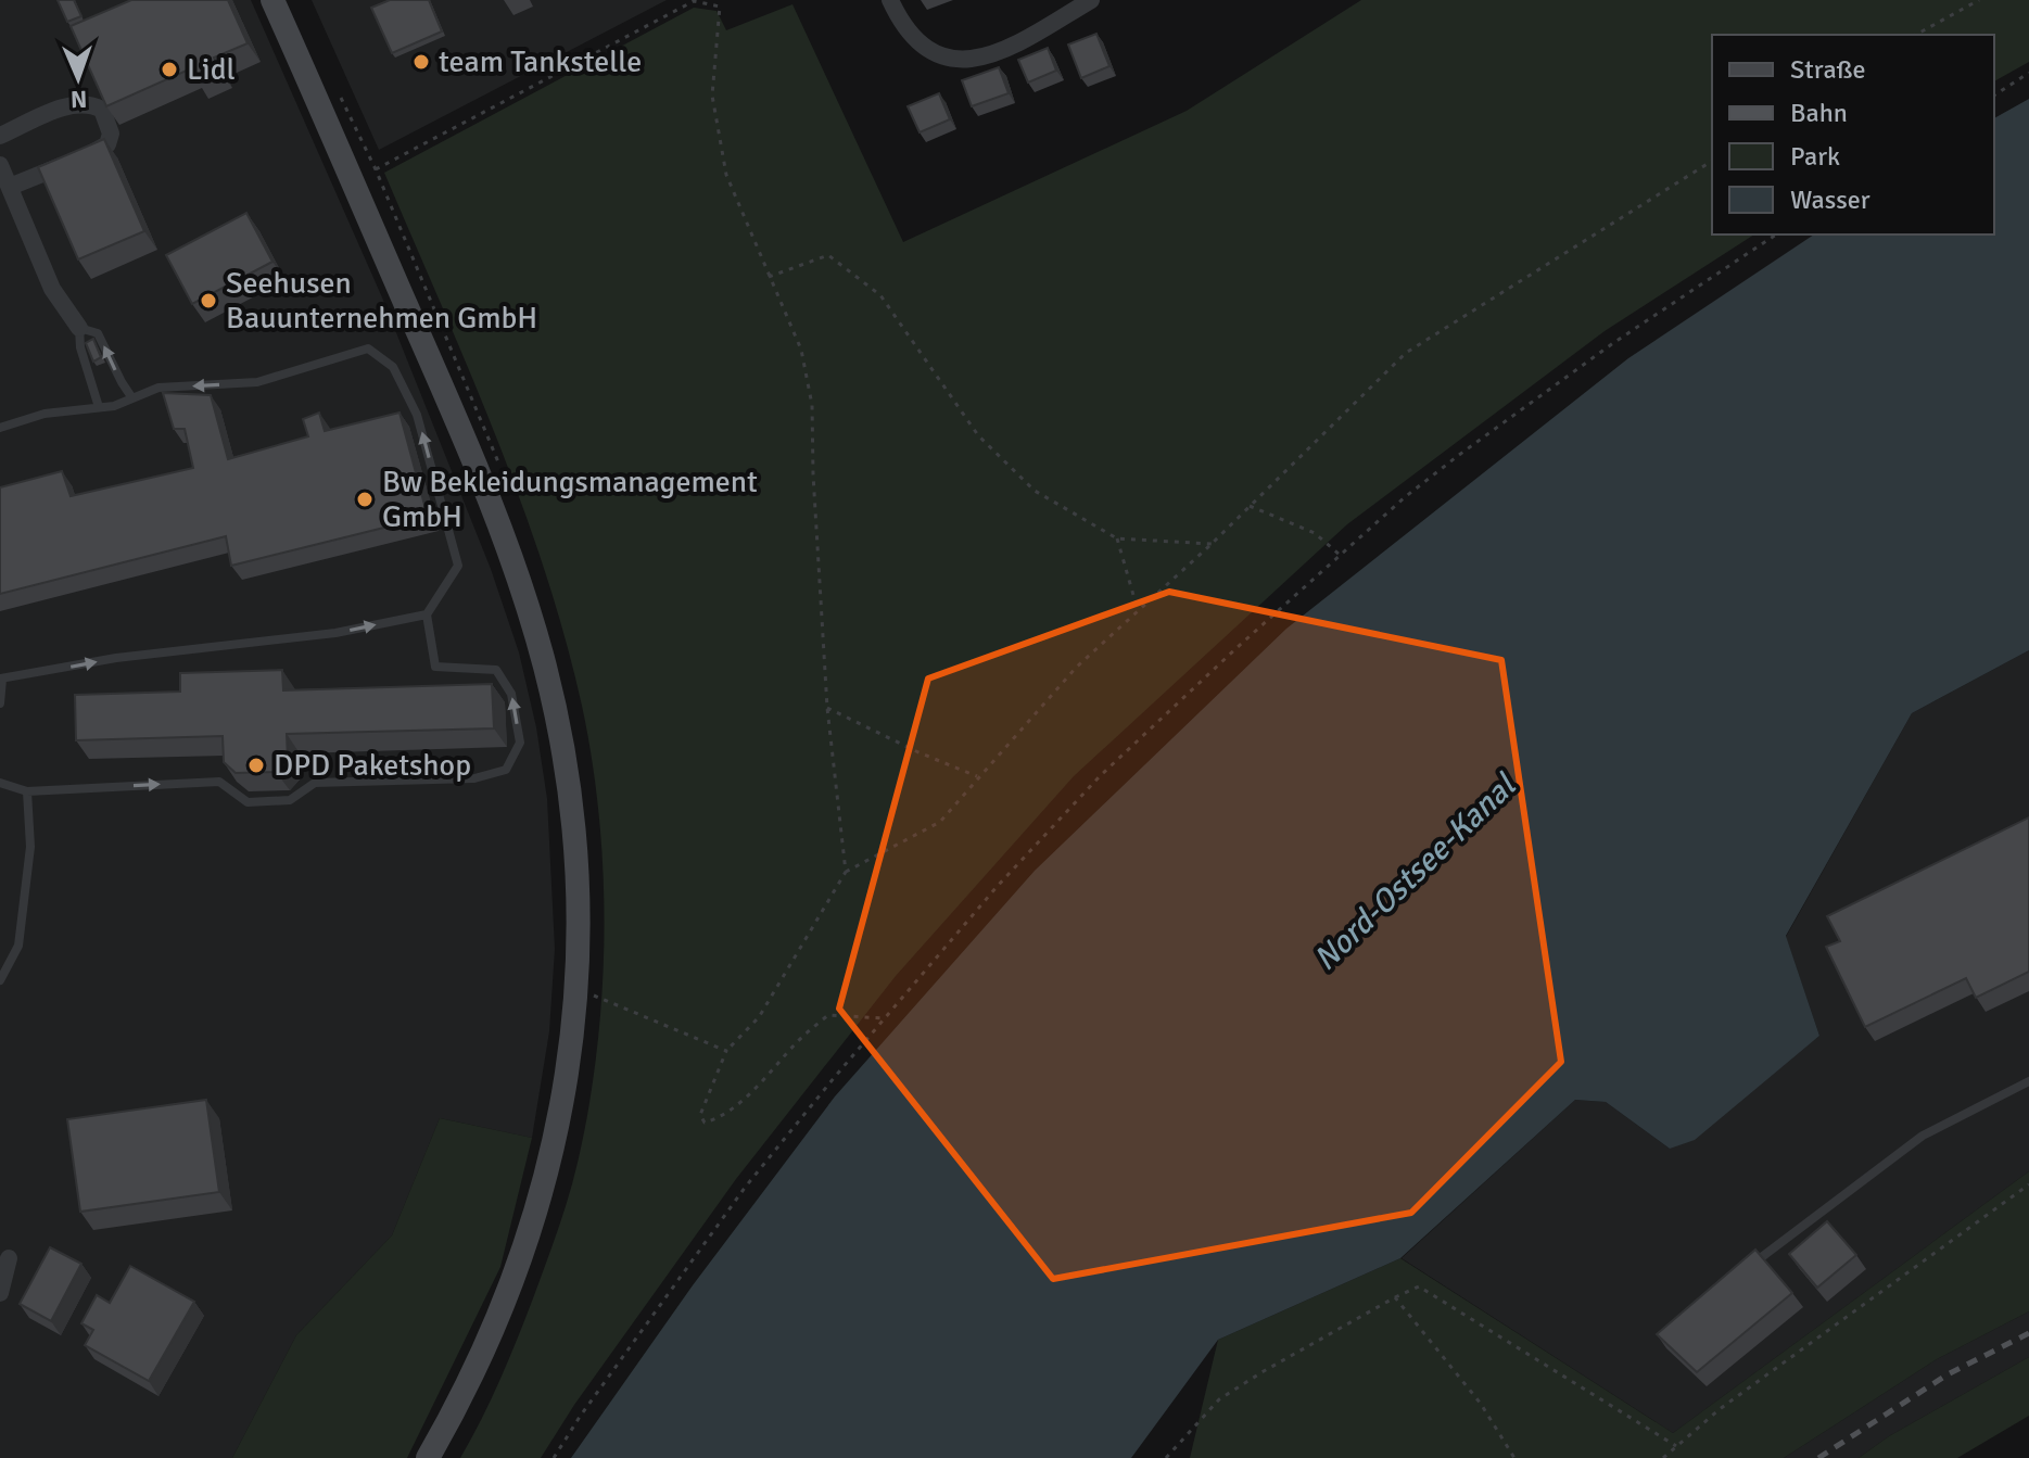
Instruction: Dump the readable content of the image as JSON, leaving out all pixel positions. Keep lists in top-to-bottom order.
{
  "water": ["Nord-Ostsee-Kanal"],
  "places": [
    "team Tankstelle",
    "Lidl",
    "Seehusen Bauunternehmen GmbH",
    "Bw Bekleidungsmanagement GmbH",
    "DPD Paketshop"
  ],
  "legend": [
    "Straße",
    "Bahn",
    "Park",
    "Wasser"
  ],
  "north": "bottom"
}
